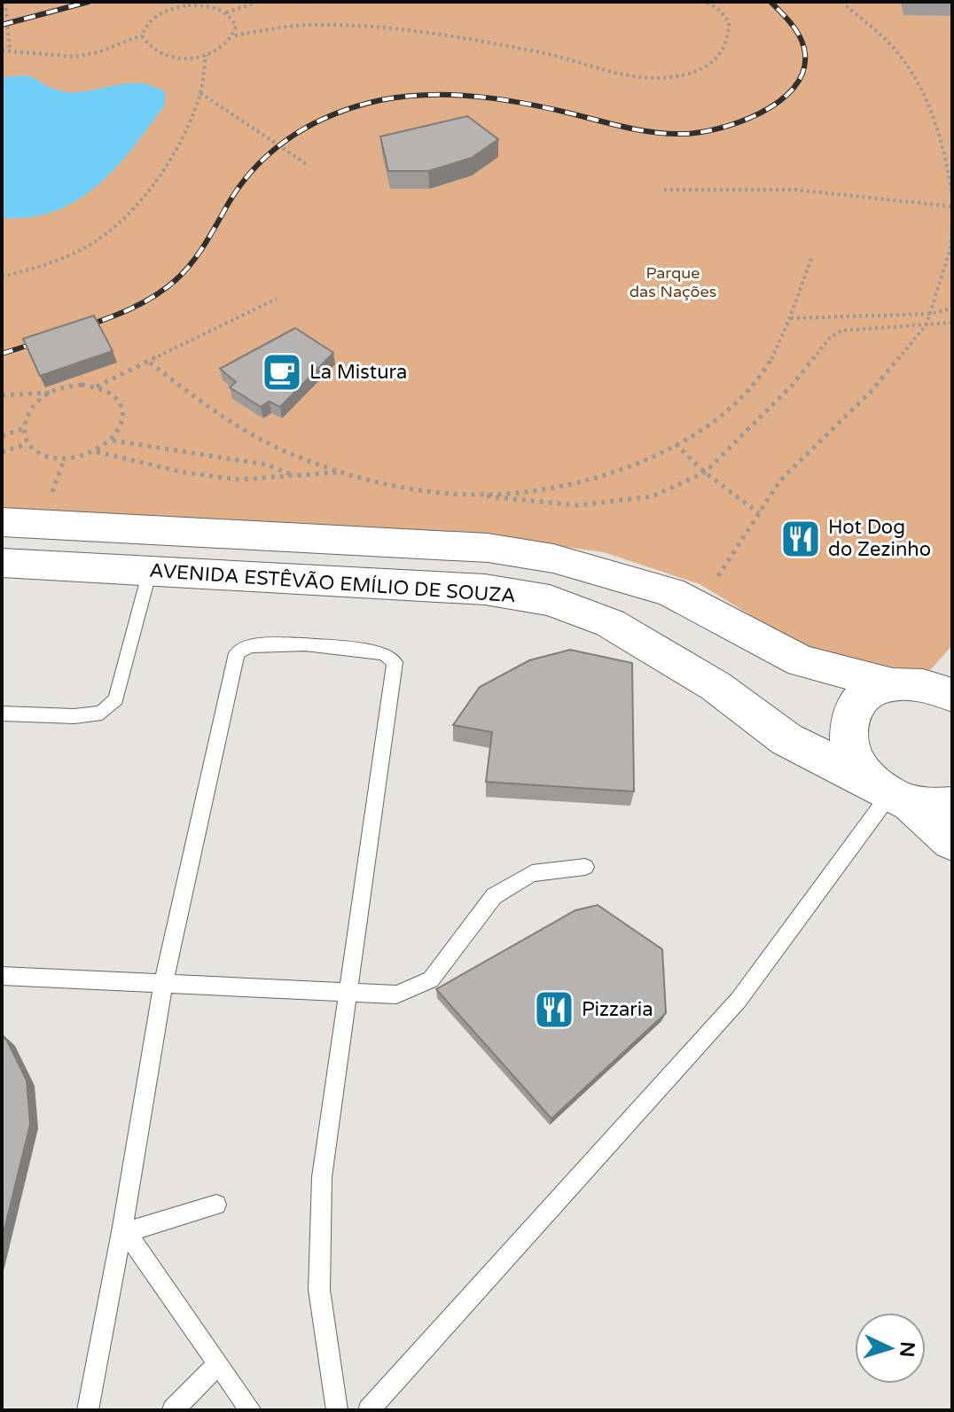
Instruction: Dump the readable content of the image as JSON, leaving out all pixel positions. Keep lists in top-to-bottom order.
{
  "streets": {
    "highway": ["AVENIDA ESTÊVÃO EMÍLIO DE SOUZA"]
  },
  "parks": ["Parque das Nações"],
  "places": {
    "cafe": ["La Mistura"],
    "restaurant": ["Hot Dog do Zezinho", "Pizzaria"]
  },
  "north": "right"
}
